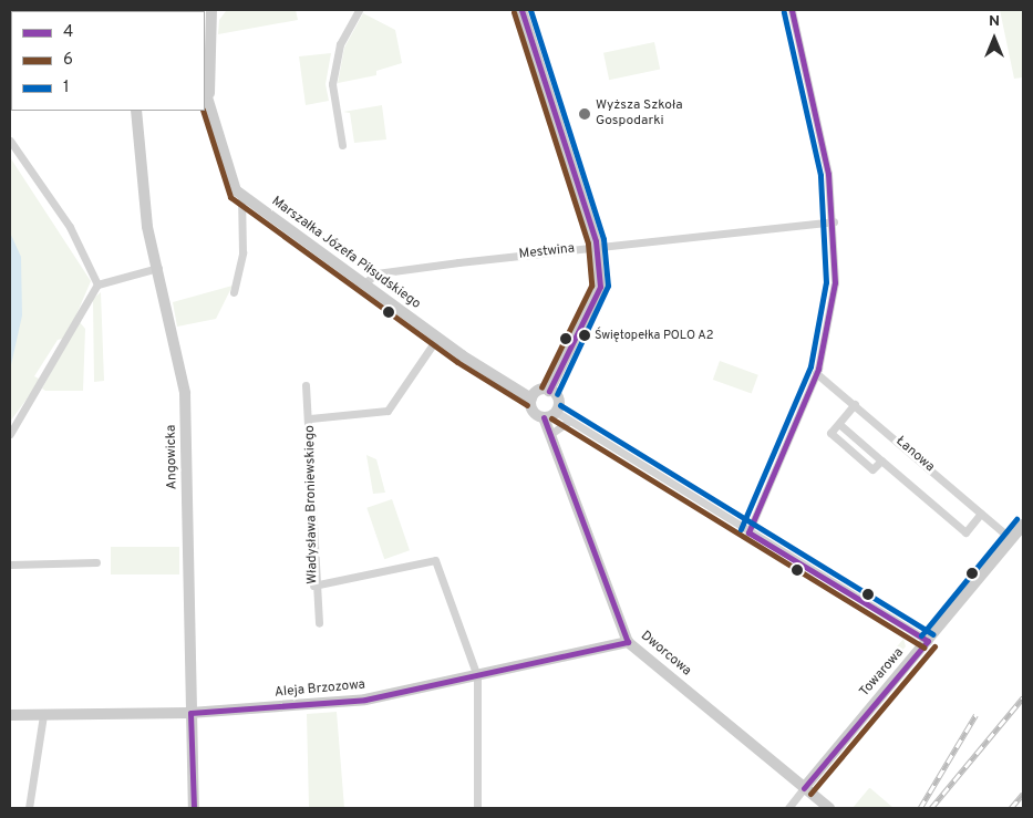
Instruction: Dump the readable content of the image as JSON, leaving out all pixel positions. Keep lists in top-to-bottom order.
{
  "streets": {
    "street": [
      "Mestwina",
      "Marszałka Józefa Piłsudskiego",
      "Łanowa",
      "Angowicka",
      "Władysława Broniewskiego",
      "Dworcowa",
      "Towarowa",
      "Aleja Brzozowa"
    ]
  },
  "crossings": [
    ["Mestwina", "Marszałka Józefa Piłsudskiego"],
    ["Marszałka Józefa Piłsudskiego", "Dworcowa"],
    ["Łanowa", "Towarowa"],
    ["Angowicka", "Aleja Brzozowa"],
    ["Dworcowa", "Towarowa"],
    ["Dworcowa", "Aleja Brzozowa"]
  ],
  "places": ["Wyższa Szkoła Gospodarki", "Świętopełka POLO A2"],
  "lines": ["transit line 4", "transit line 1", "transit line 6"],
  "legend": ["4", "6", "1"],
  "north": "top"
}
